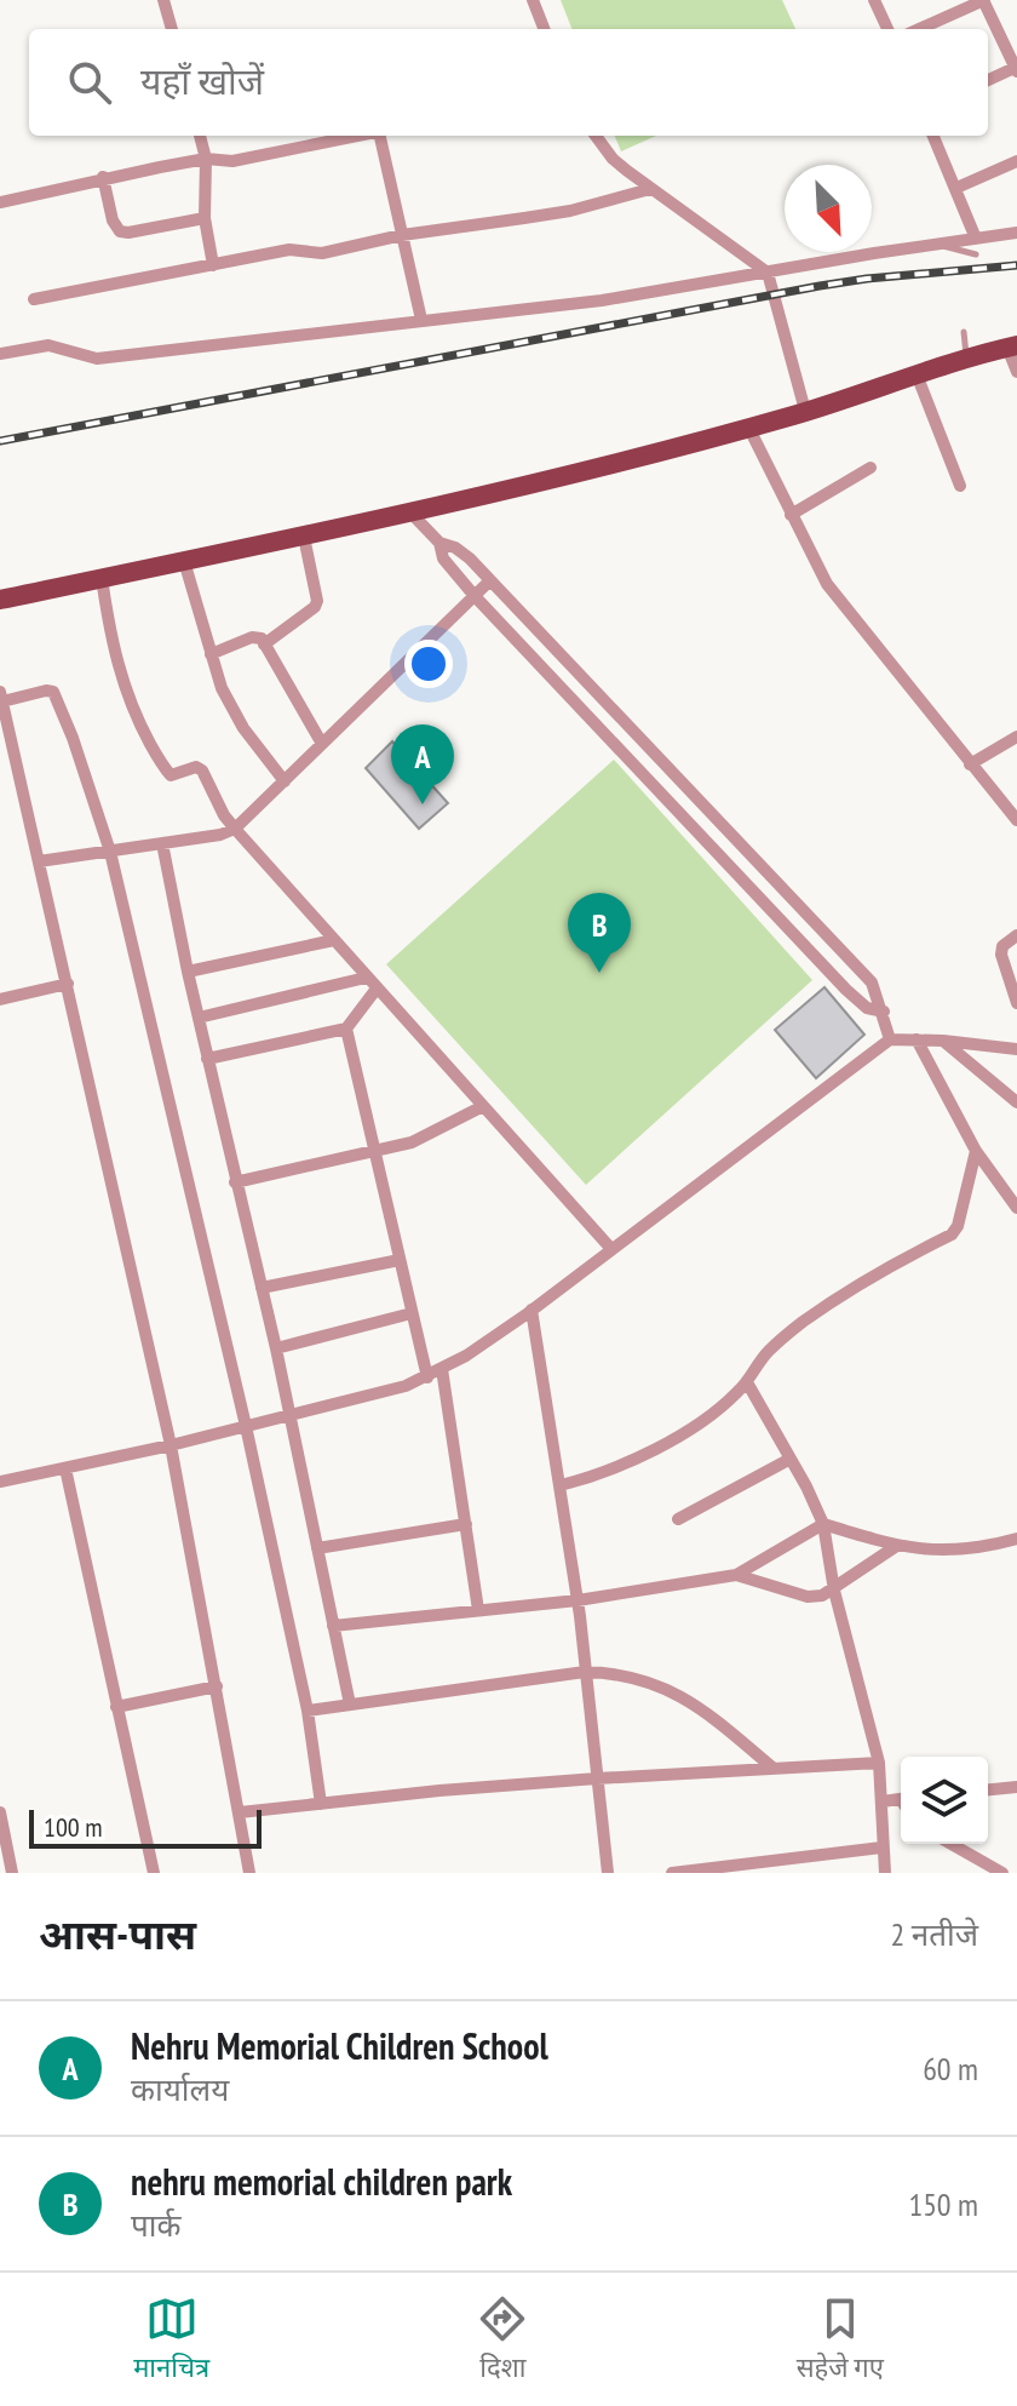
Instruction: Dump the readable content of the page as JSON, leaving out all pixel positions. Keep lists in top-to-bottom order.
{
  "scale_bar": "100 m",
  "north": "bottom right",
  "page": {
    "search": "यहाँ खोजें",
    "pins": ["A", "B"],
    "scale": "100 m",
    "heading": ["आस-पास", "2 नतीजे"],
    "list": [
      {
        "mark": "A",
        "name": "Nehru Memorial Children School",
        "note": "कार्यालय",
        "value": "60 m"
      },
      {
        "mark": "B",
        "name": "nehru memorial children park",
        "note": "पार्क",
        "value": "150 m"
      }
    ],
    "nav": ["मानचित्र", "दिशा", "सहेजे गए"]
  }
}
